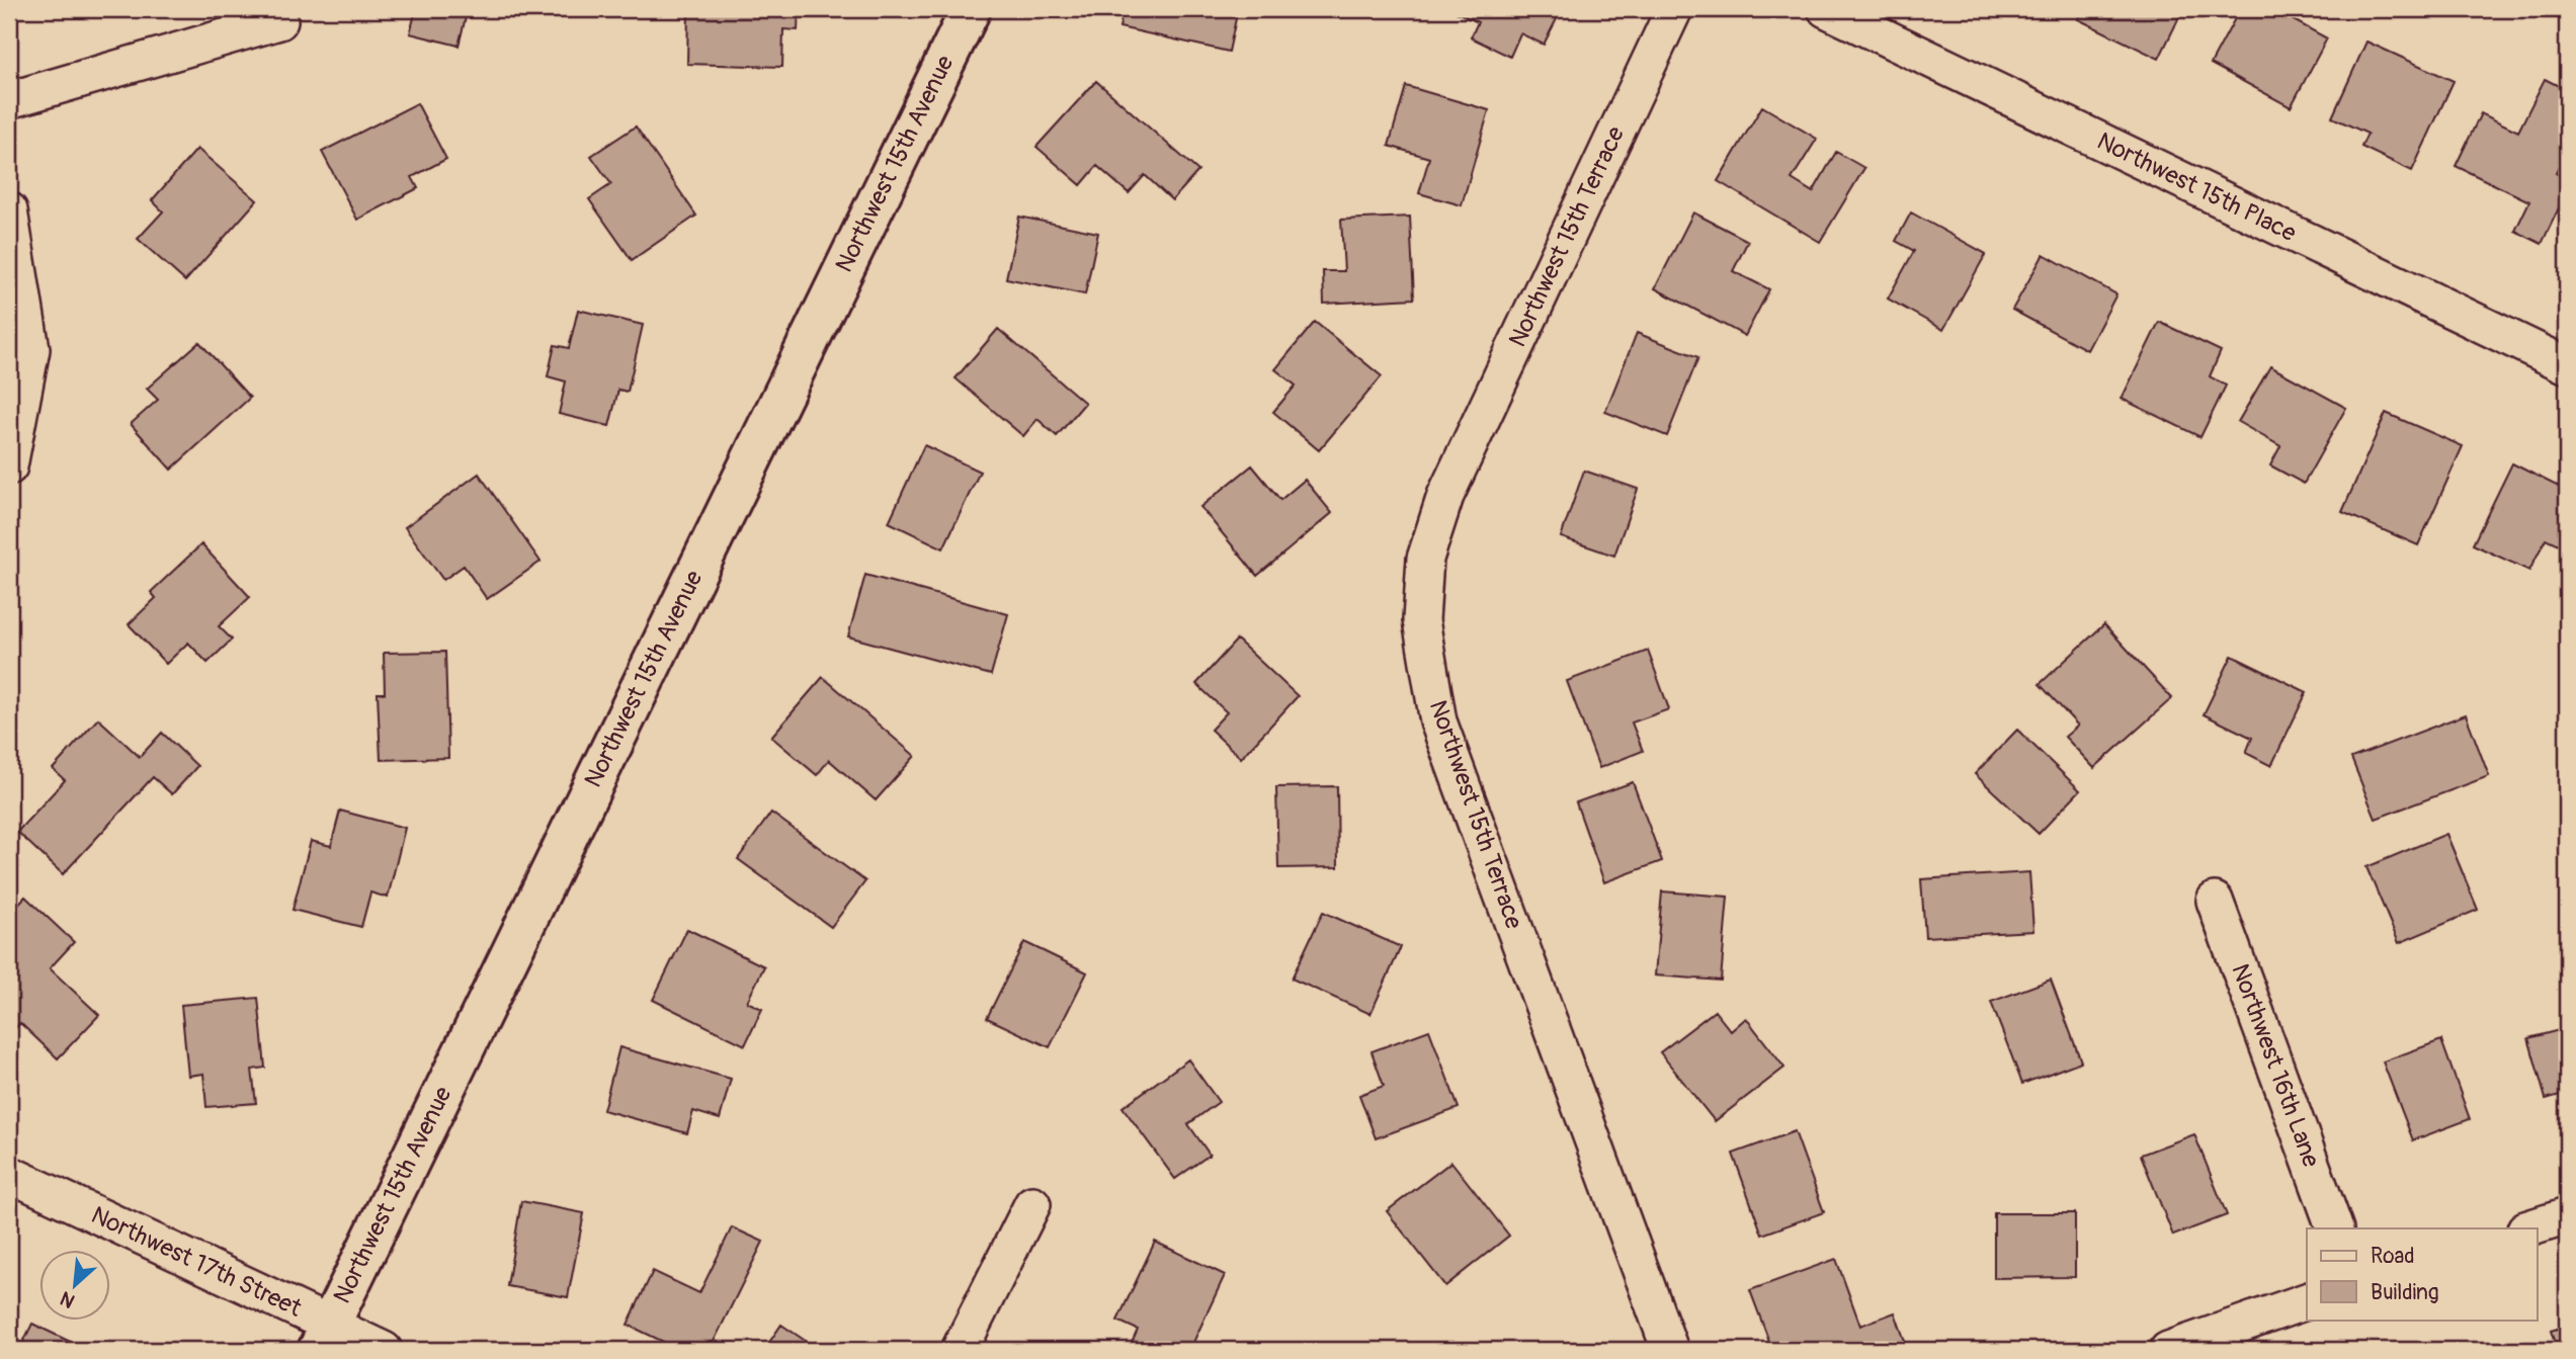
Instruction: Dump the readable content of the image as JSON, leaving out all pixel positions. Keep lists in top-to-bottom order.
{
  "streets": {
    "street": [
      "Northwest 15th Avenue",
      "Northwest 15th Place",
      "Northwest 15th Terrace",
      "Northwest 16th Lane",
      "Northwest 17th Street"
    ]
  },
  "crossings": [
    ["Northwest 15th Avenue", "Northwest 17th Street"]
  ],
  "legend": ["Road", "Building"],
  "north": "bottom left"
}
